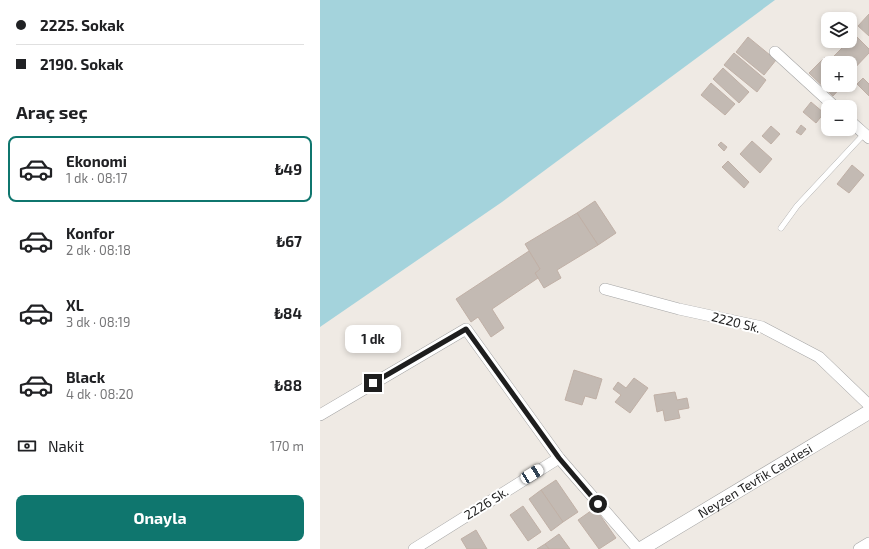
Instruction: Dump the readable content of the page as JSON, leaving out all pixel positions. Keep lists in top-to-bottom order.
{
  "streets": {
    "street": ["2220 Sk.", "Neyzen Tevfik Caddesi", "2226 Sk."]
  },
  "page": {
    "banner": ["2225. Sokak", "2190. Sokak"],
    "map_buttons": ["+", "−"],
    "heading": "Araç seç",
    "list": [
      {
        "name": "Ekonomi",
        "note": "1 dk · 08:17",
        "value": "₺49"
      },
      {
        "name": "Konfor",
        "note": "2 dk · 08:18",
        "value": "₺67"
      },
      {
        "name": "XL",
        "note": "3 dk · 08:19",
        "value": "₺84"
      },
      {
        "name": "Black",
        "note": "4 dk · 08:20",
        "value": "₺88"
      }
    ],
    "bubble": "1 dk",
    "pay": ["Nakit", "170 m"],
    "buttons": "Onayla"
  }
}
